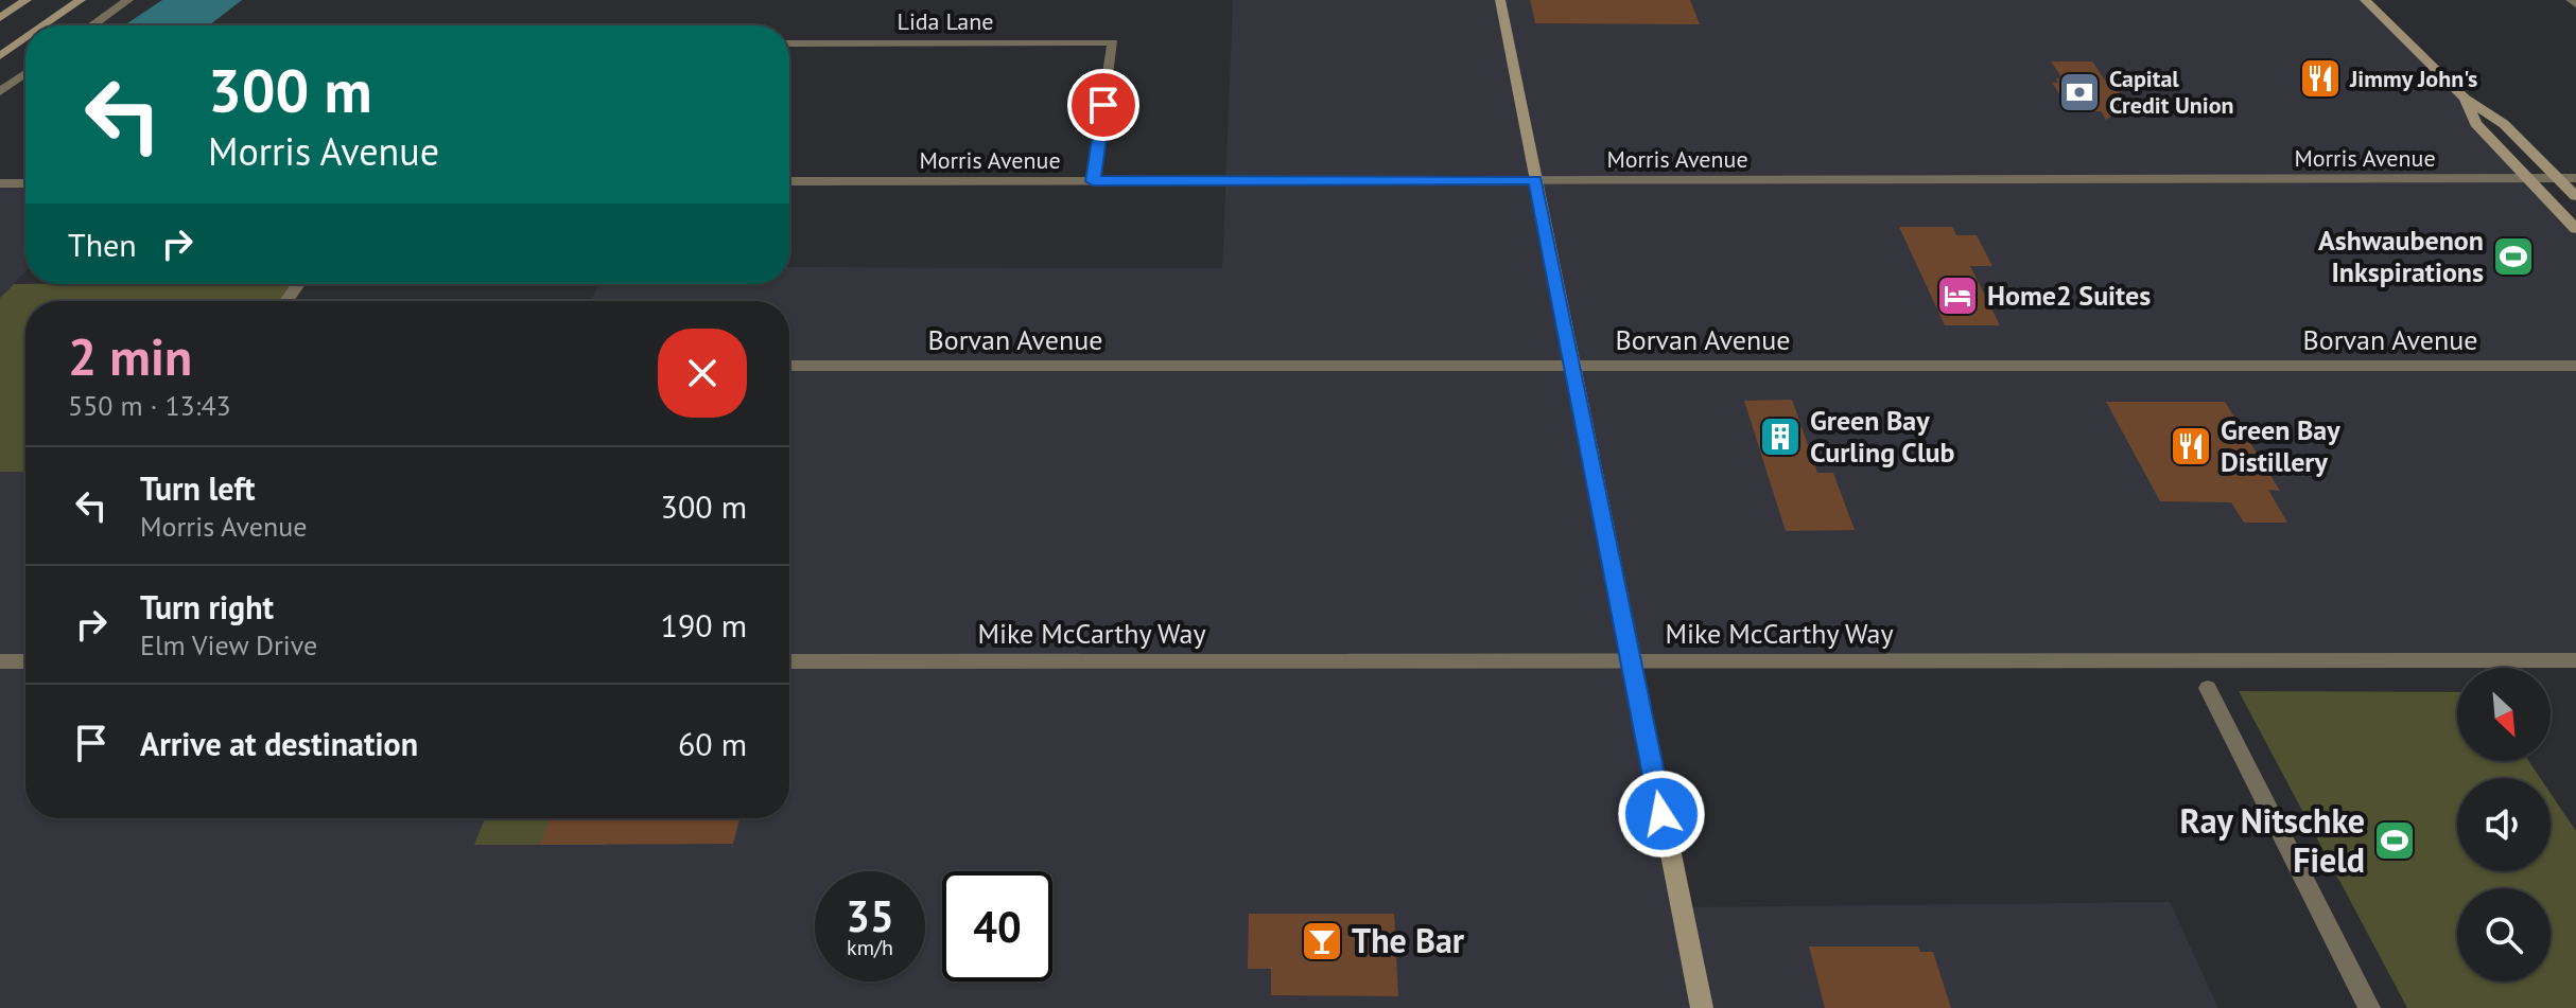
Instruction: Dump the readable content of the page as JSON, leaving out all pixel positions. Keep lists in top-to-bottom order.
{
  "streets": {
    "street": [
      "Lida Lane",
      "Morris Avenue",
      "Borvan Avenue",
      "Mike McCarthy Way"
    ]
  },
  "crossings": [
    ["Lida Lane", "Morris Avenue"]
  ],
  "places": {
    "restaurant": ["Jimmy John's", "Green Bay Distillery"],
    "bank": ["Capital Credit Union"],
    "sports": ["Ashwaubenon Inkspirations", "Ray Nitschke Field"],
    "hotel": ["Home2 Suites"],
    "building": ["Green Bay Curling Club"],
    "bar": ["The Bar"]
  },
  "north": "bottom right",
  "page": {
    "turn": ["300 m", "Morris Avenue"],
    "then": "Then",
    "heading": ["2 min", "550 m · 13:43"],
    "list": [
      {
        "name": "Turn left",
        "note": "Morris Avenue",
        "value": "300 m"
      },
      {
        "name": "Turn right",
        "note": "Elm View Drive",
        "value": "190 m"
      },
      {
        "name": "Arrive at destination",
        "value": "60 m"
      }
    ],
    "speed": "35 km/h",
    "limit": "40"
  }
}
